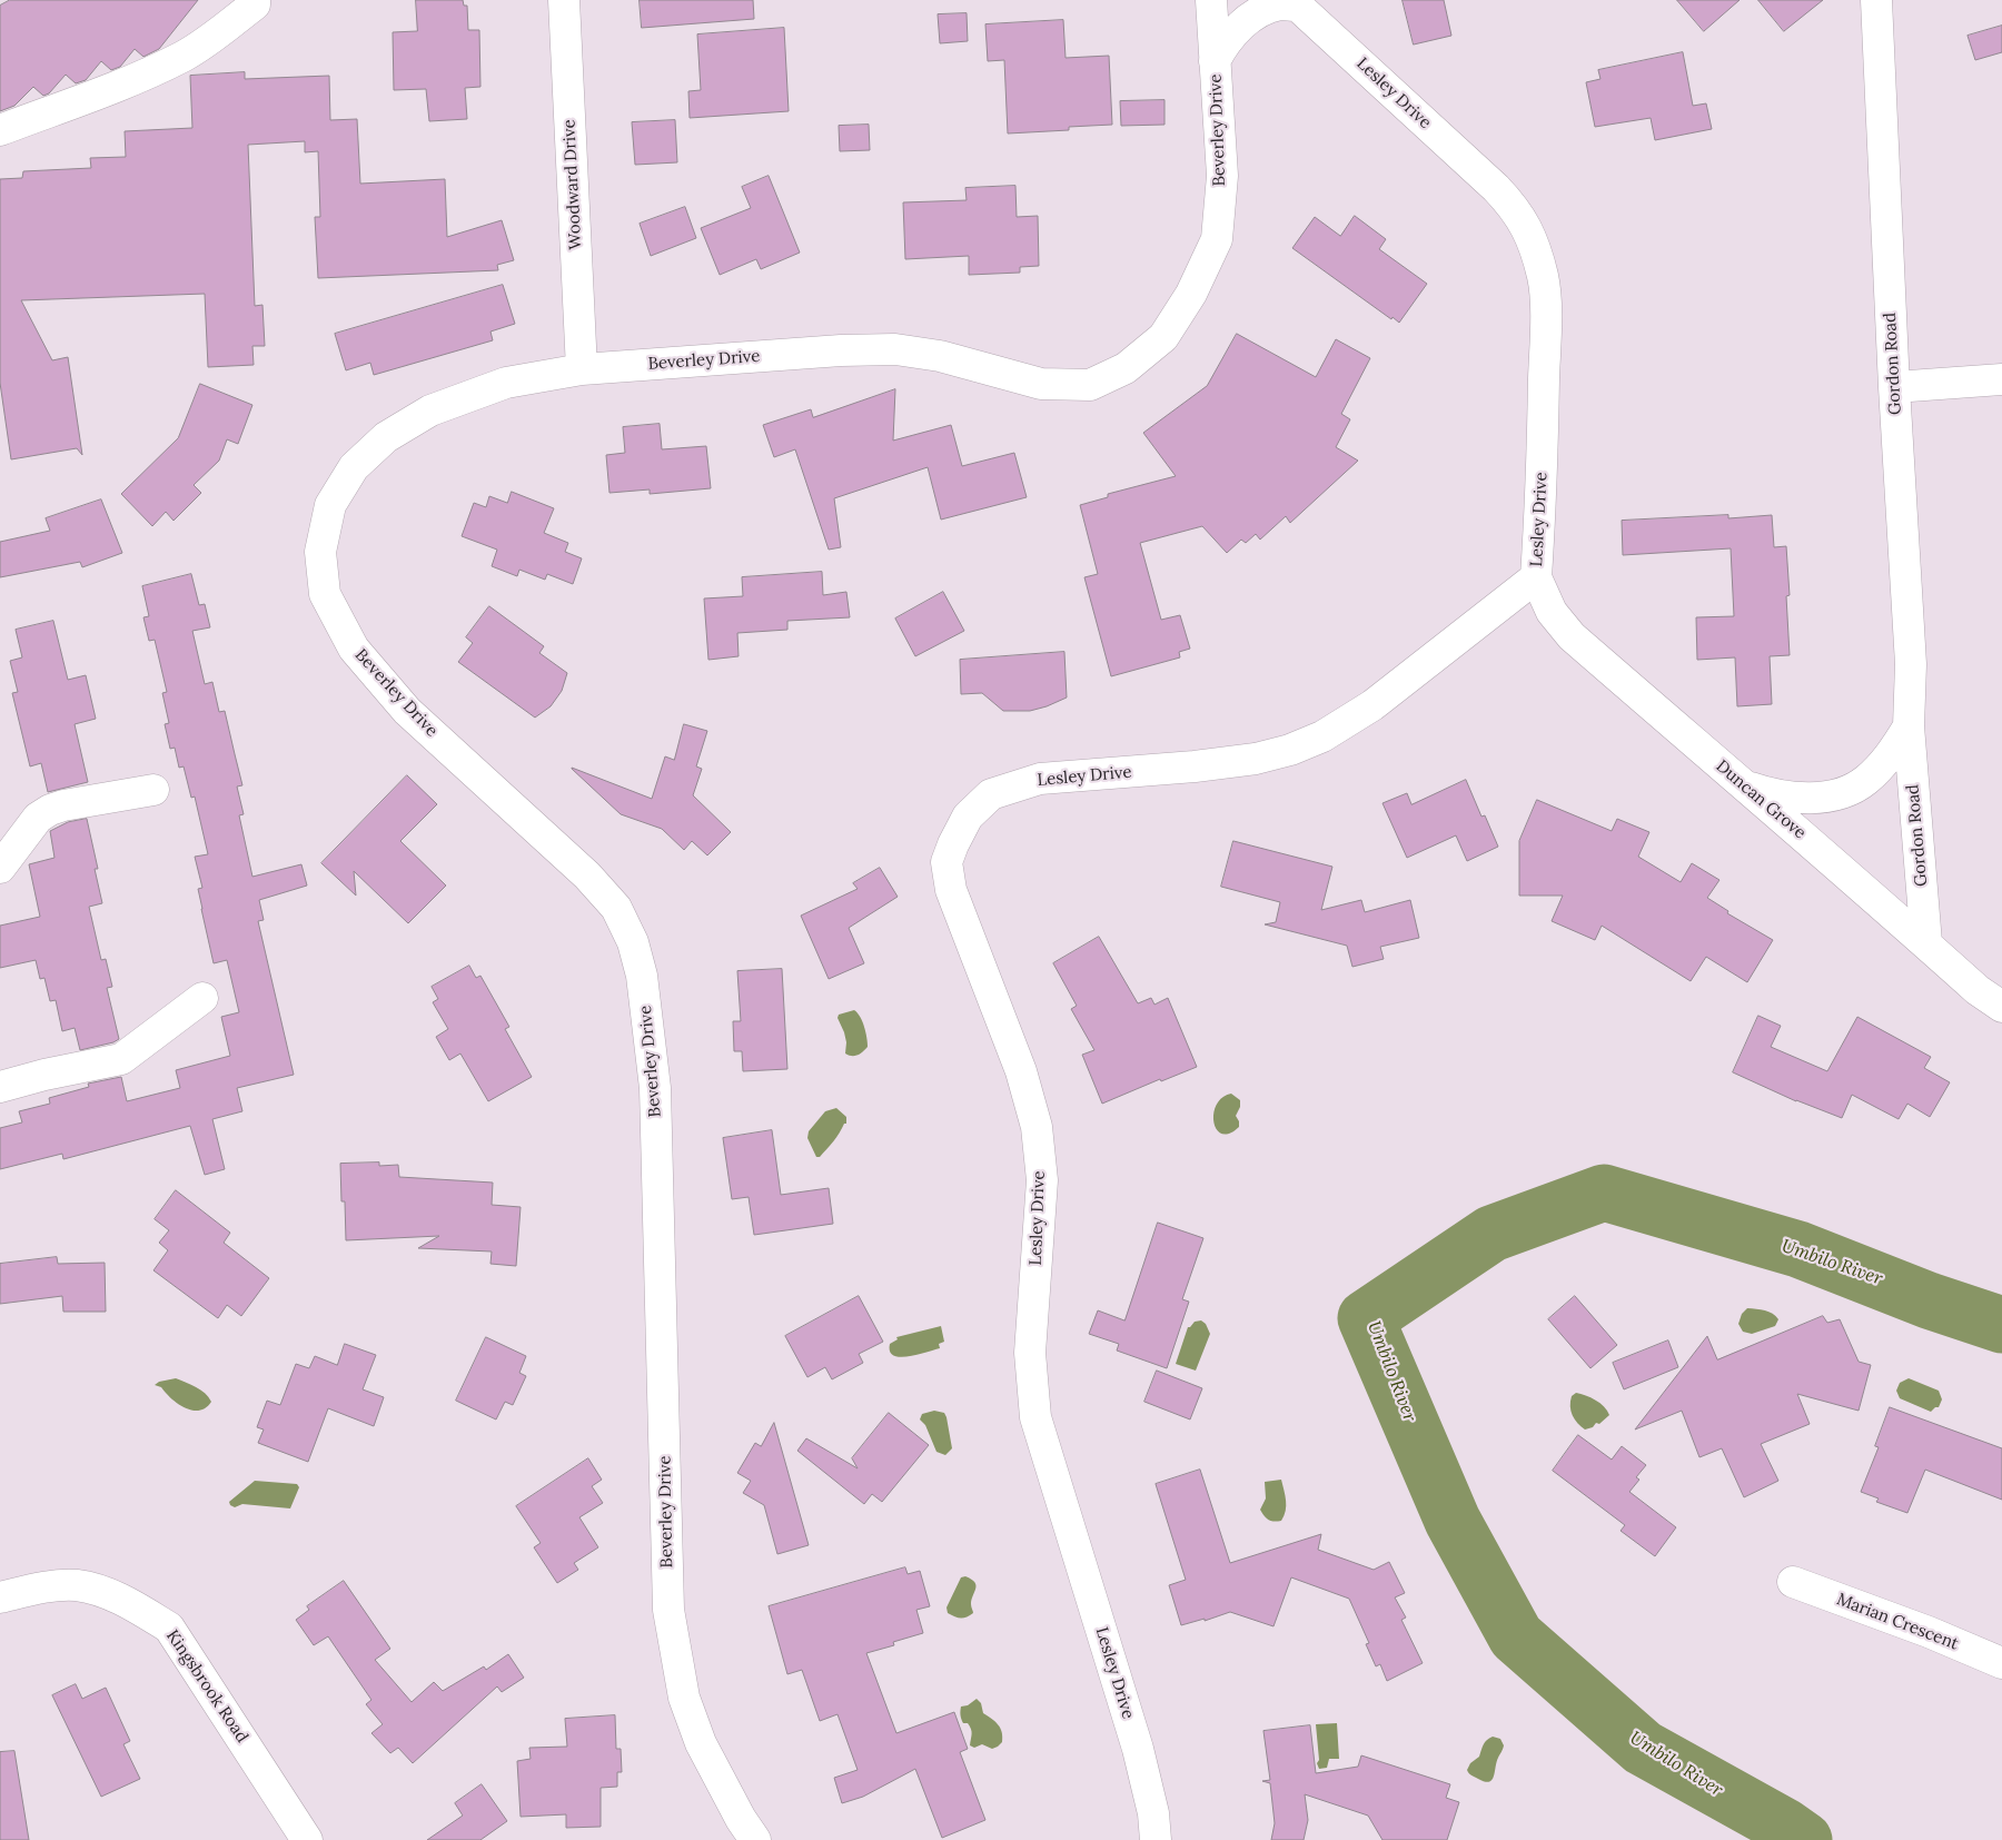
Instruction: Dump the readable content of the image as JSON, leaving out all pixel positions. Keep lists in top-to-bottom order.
{
  "streets": {
    "street": [
      "Lesley Drive",
      "Beverley Drive",
      "Woodward Drive",
      "Gordon Road",
      "Duncan Grove",
      "Marian Crescent",
      "Kingsbrook Road"
    ]
  },
  "crossings": [
    ["Lesley Drive", "Duncan Grove"],
    ["Beverley Drive", "Woodward Drive"],
    ["Gordon Road", "Duncan Grove"]
  ],
  "water": ["Umbilo River"]
}
